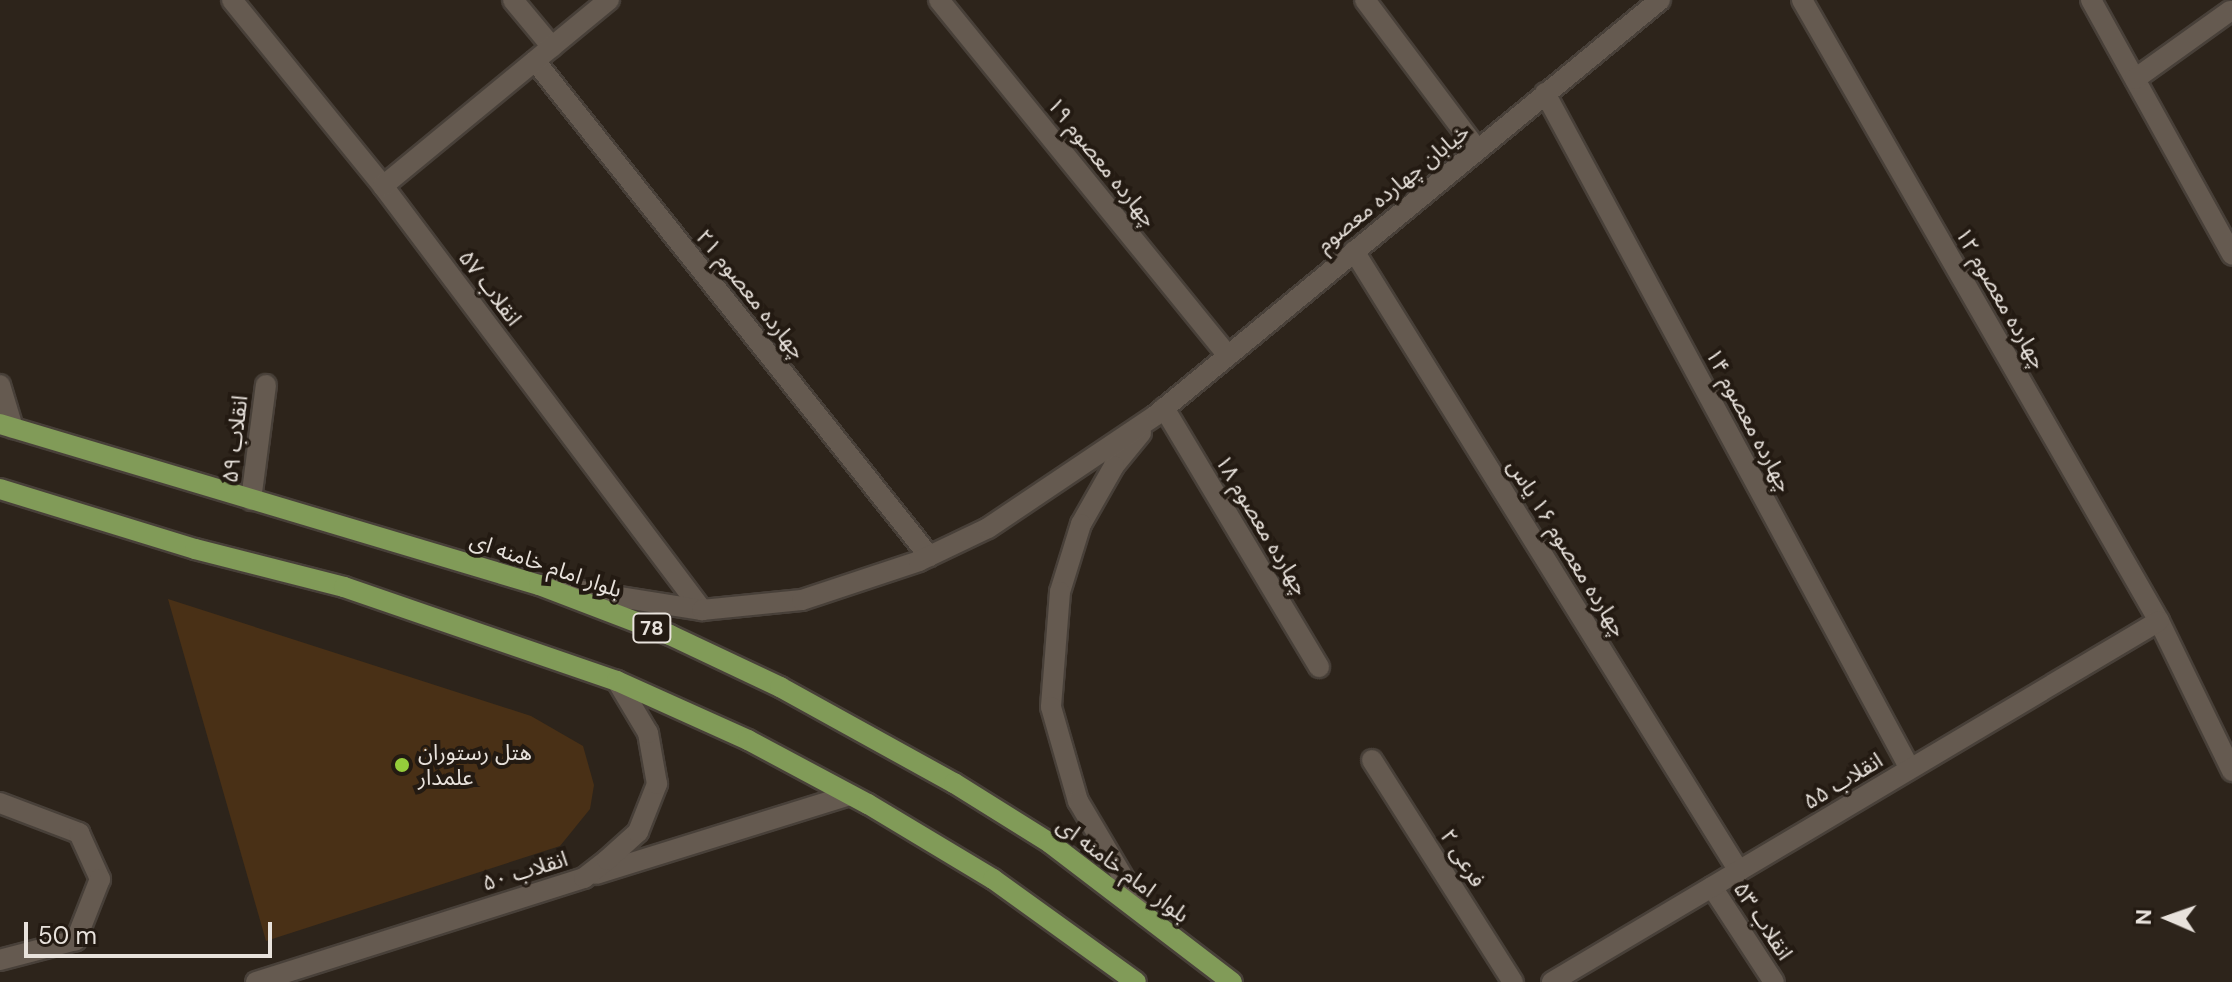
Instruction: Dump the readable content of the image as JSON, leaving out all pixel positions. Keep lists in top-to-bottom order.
{
  "streets": {
    "main road": ["بلوار امام خامنه ای", "78"],
    "street": [
      "چهارده معصوم ۱۹",
      "خیابان چهارده معصوم",
      "انقلاب ۵۷",
      "چهارده معصوم ۲۱",
      "چهارده معصوم ۱۲",
      "چهارده معصوم ۱۴",
      "انقلاب ۵۹",
      "چهارده معصوم ۱۸",
      "چهارده معصوم ۱۶ یاس",
      "انقلاب ۵۵",
      "فرعی ۲",
      "انقلاب ۵۰",
      "انقلاب ۵۳"
    ]
  },
  "crossings": [
    ["چهارده معصوم ۱۹", "خیابان چهارده معصوم"],
    ["خیابان چهارده معصوم", "چهارده معصوم ۱۴"],
    ["خیابان چهارده معصوم", "چهارده معصوم ۱۸"],
    ["خیابان چهارده معصوم", "چهارده معصوم ۱۶ یاس"],
    ["چهارده معصوم ۱۲", "انقلاب ۵۵"],
    ["چهارده معصوم ۱۴", "انقلاب ۵۵"],
    ["انقلاب ۵۹", "بلوار امام خامنه ای"],
    ["چهارده معصوم ۱۶ یاس", "انقلاب ۵۵"],
    ["انقلاب ۵۵", "انقلاب ۵۳"]
  ],
  "places": ["هتل رستوران علمدار"],
  "scale_bar": "50 m",
  "north": "left"
}
